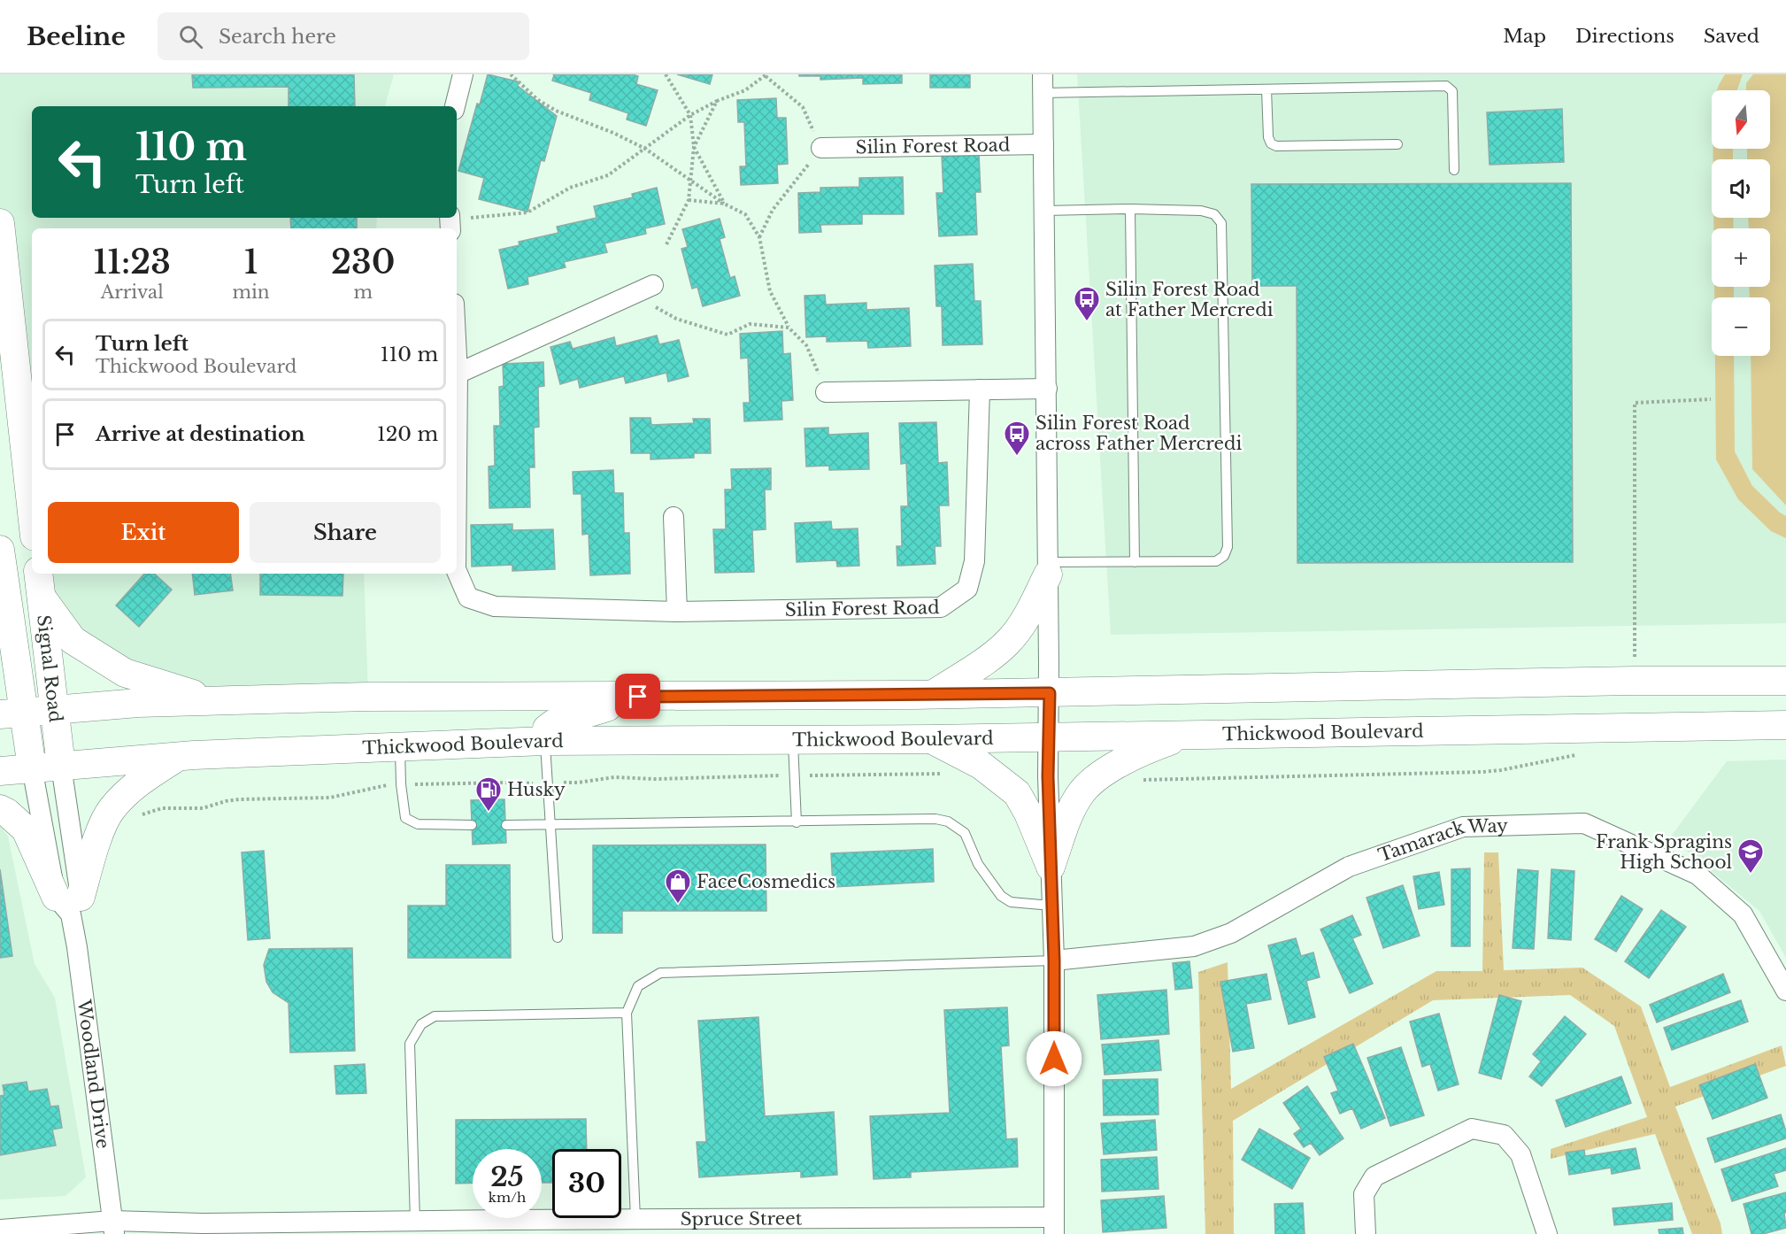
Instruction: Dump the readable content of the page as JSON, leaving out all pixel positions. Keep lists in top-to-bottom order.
{
  "streets": {
    "main road": ["Signal Road", "Thickwood Boulevard"],
    "street": [
      "Silin Forest Road",
      "Tamarack Way",
      "Woodland Drive",
      "Spruce Street"
    ]
  },
  "crossings": [
    ["Signal Road", "Thickwood Boulevard"],
    ["Signal Road", "Woodland Drive"],
    ["Thickwood Boulevard", "Woodland Drive"],
    ["Woodland Drive", "Spruce Street"]
  ],
  "places": {
    "bus stop": ["Silin Forest Road at Father Mercredi", "Silin Forest Road across Father Mercredi"],
    "fuel station": ["Husky"],
    "school or university": ["Frank Spragins High School"],
    "shop": ["FaceCosmedics"]
  },
  "north": "bottom",
  "page": {
    "header": "Beeline",
    "search": "Search here",
    "nav": ["Map", "Directions", "Saved"],
    "map_buttons": ["+", "−"],
    "turn": ["110 m", "Turn left"],
    "eta": [
      "11:23",
      "Arrival",
      "1",
      "min",
      "230",
      "m"
    ],
    "list": [
      {
        "name": "Turn left",
        "note": "Thickwood Boulevard",
        "value": "110 m"
      },
      {
        "name": "Arrive at destination",
        "value": "120 m"
      }
    ],
    "buttons": ["Exit", "Share"],
    "speed": "25 km/h",
    "limit": "30"
  }
}
